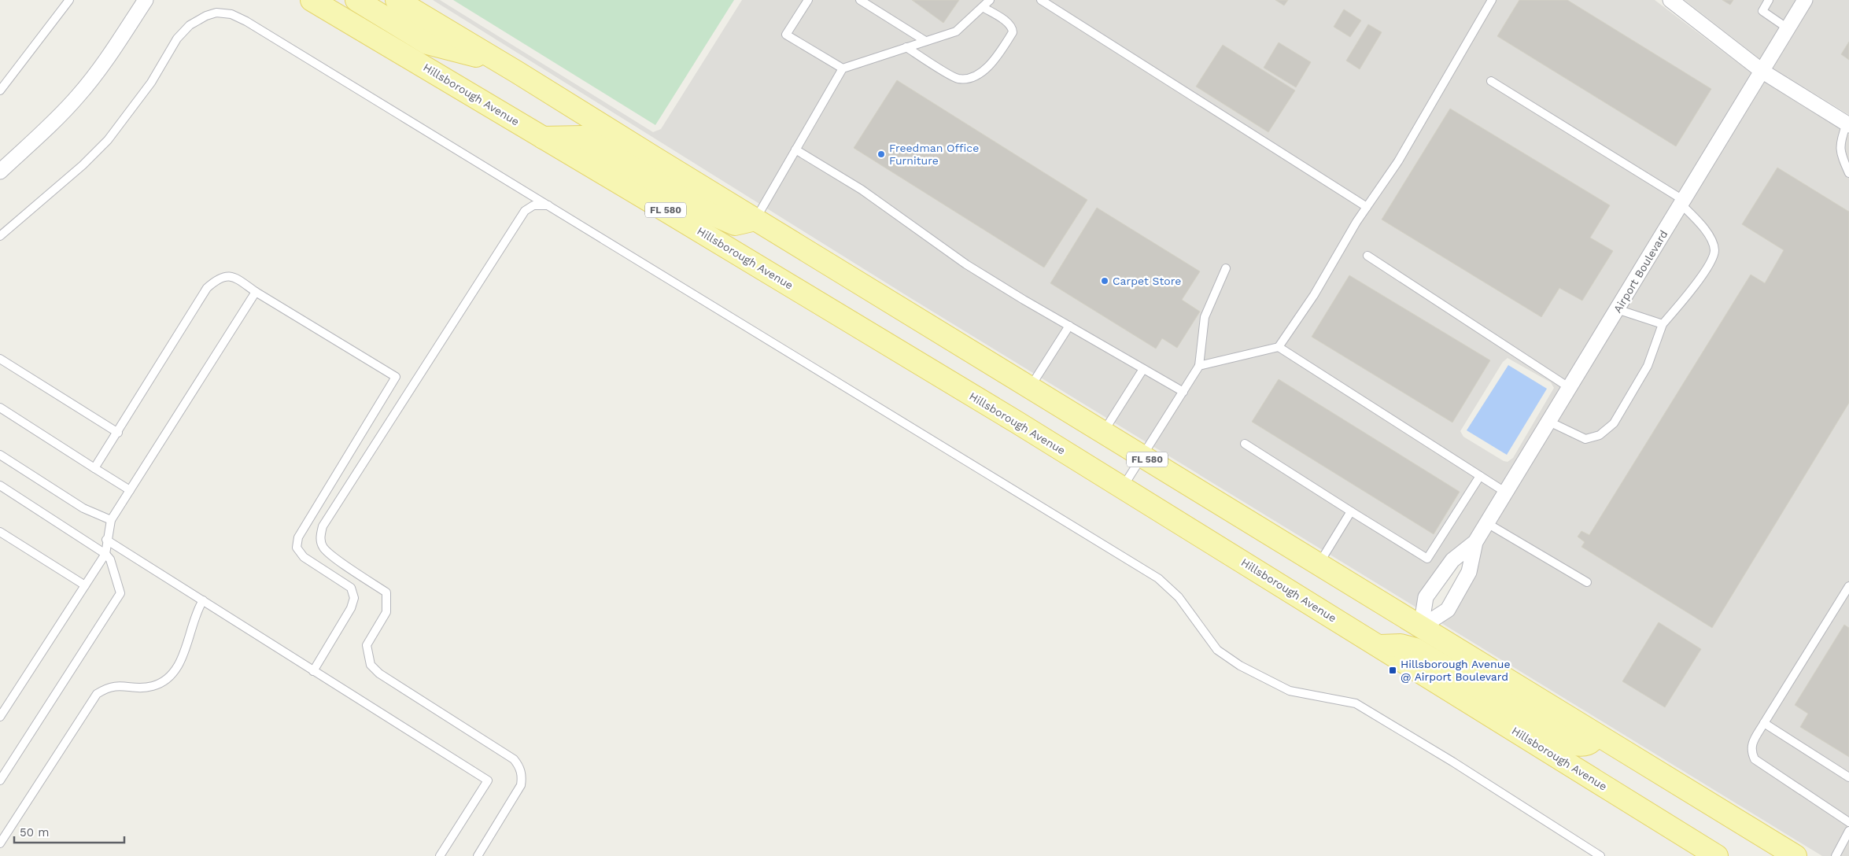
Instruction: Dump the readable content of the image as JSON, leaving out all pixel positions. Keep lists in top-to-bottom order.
{
  "streets": {
    "main road": ["Hillsborough Avenue", "FL 580"],
    "street": ["Airport Boulevard"]
  },
  "crossings": [
    ["FL 580", "Airport Boulevard"]
  ],
  "places": {
    "other": ["Freedman Office Furniture", "Carpet Store"],
    "transit": ["Hillsborough Avenue @ Airport Boulevard"]
  },
  "scale_bar": "50 m"
}
